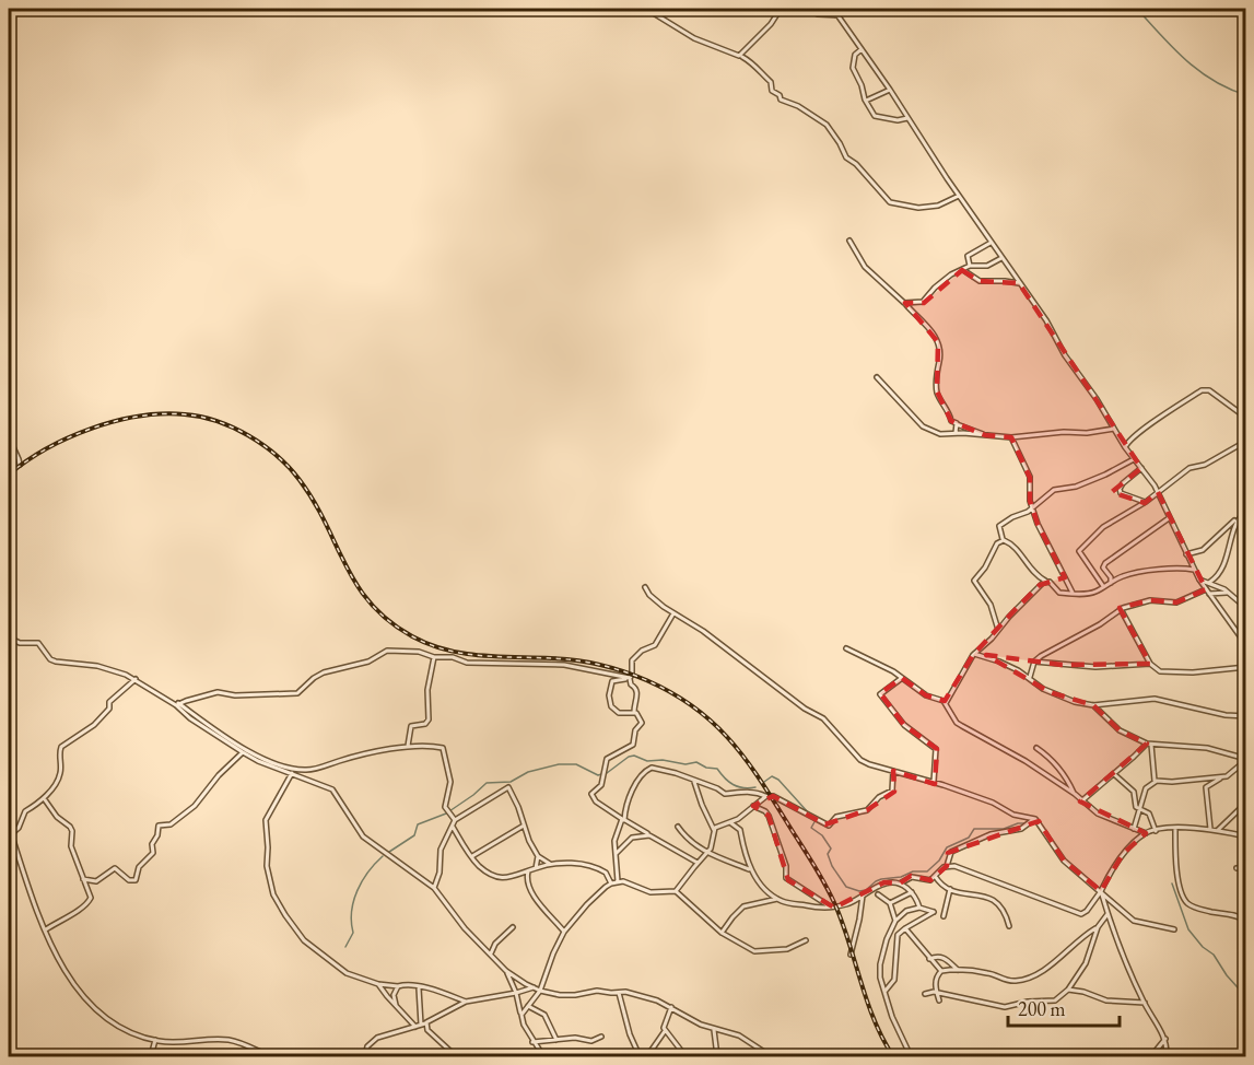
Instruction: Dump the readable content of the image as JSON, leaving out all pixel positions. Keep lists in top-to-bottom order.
{
  "scale_bar": "200 m"
}
